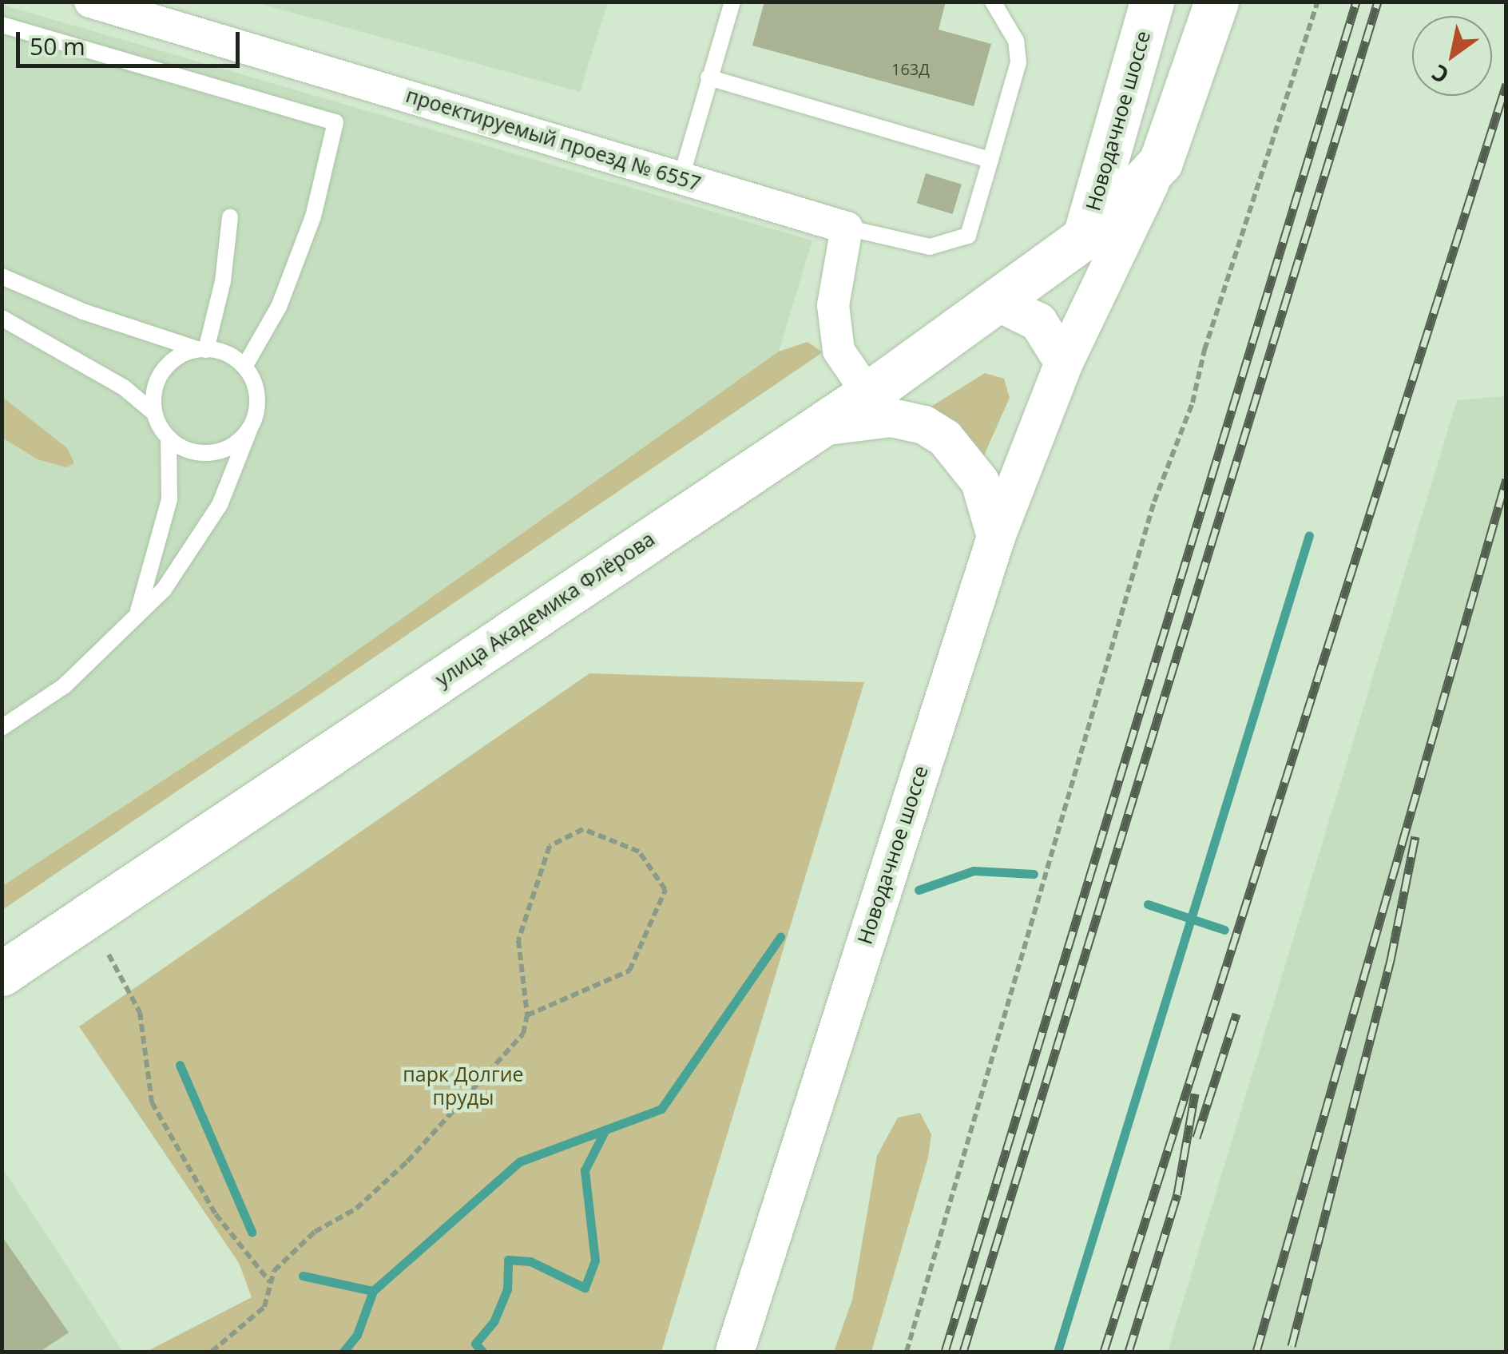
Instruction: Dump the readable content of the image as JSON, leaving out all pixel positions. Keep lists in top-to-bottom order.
{
  "streets": {
    "main road": ["Новодачное шоссе", "улица Академика Флёрова"],
    "street": ["проектируемый проезд № 6557"]
  },
  "crossings": [
    ["Новодачное шоссе", "улица Академика Флёрова"]
  ],
  "parks": ["парк Долгие пруды"],
  "house_numbers": ["163Д"],
  "scale_bar": "50 m",
  "north": "bottom left"
}
